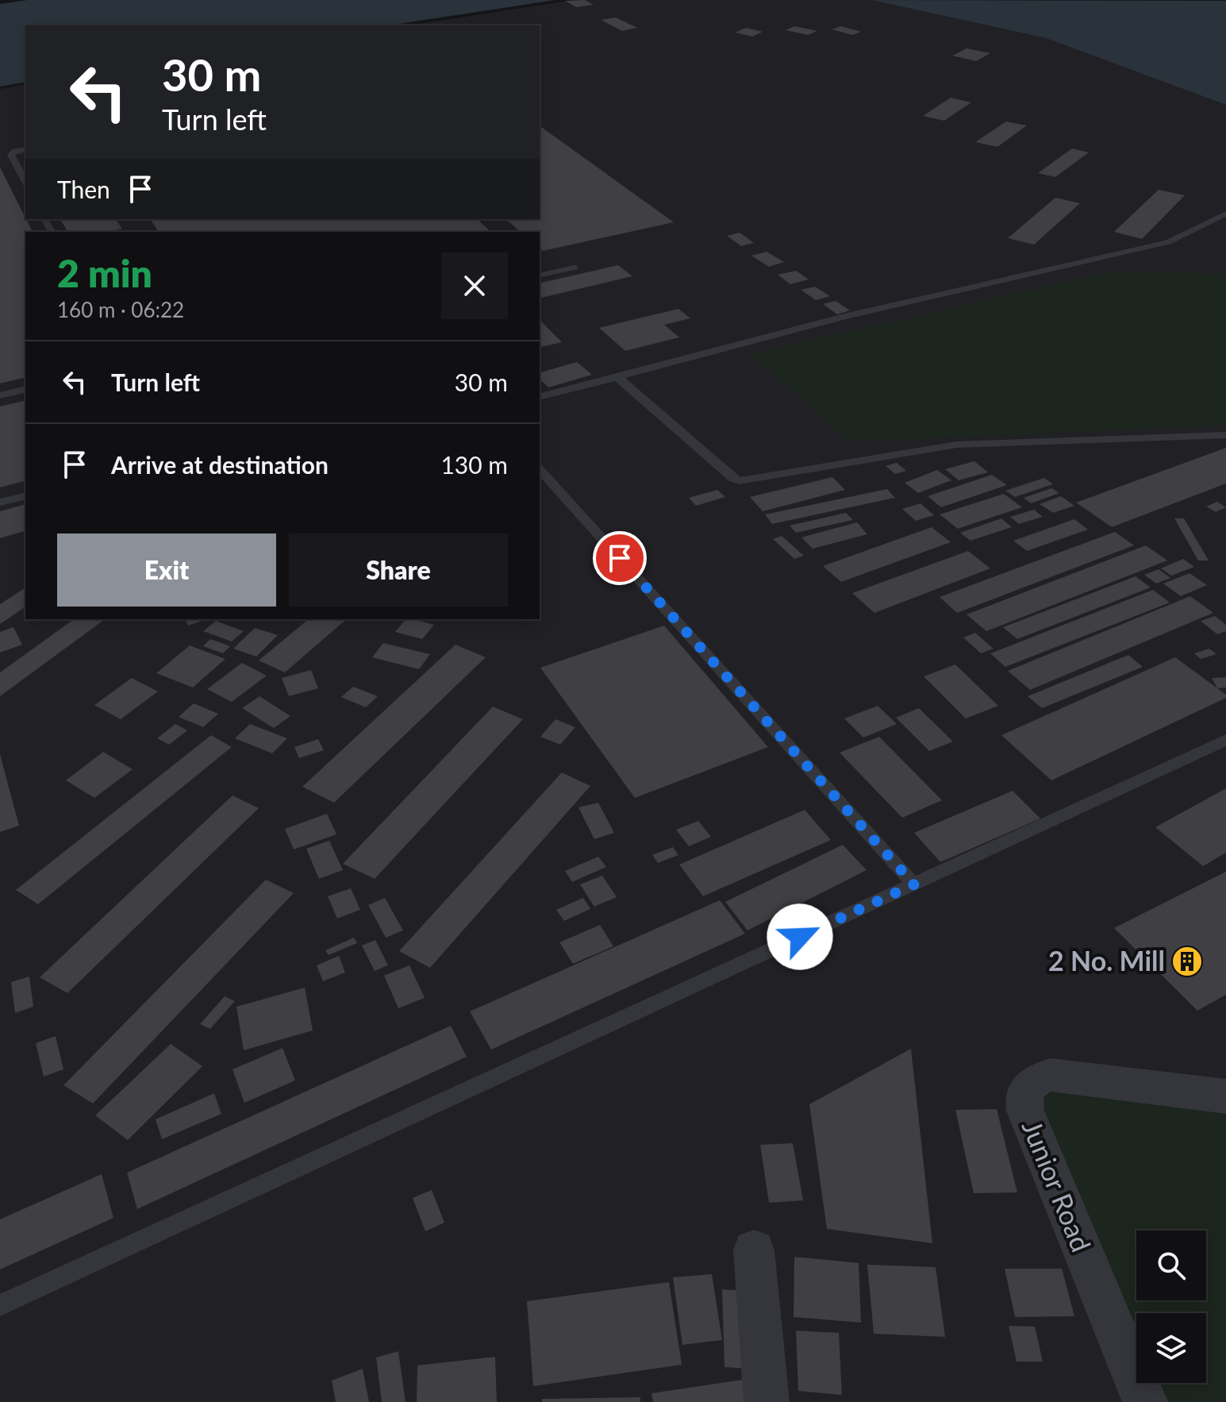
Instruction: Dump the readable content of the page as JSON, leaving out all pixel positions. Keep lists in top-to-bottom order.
{
  "streets": {
    "street": ["Junior Road"]
  },
  "places": {
    "building": ["2 No. Mill"]
  },
  "page": {
    "turn": ["30 m", "Turn left"],
    "then": "Then",
    "heading": ["2 min", "160 m · 06:22"],
    "list": [
      {
        "name": "Turn left",
        "value": "30 m"
      },
      {
        "name": "Arrive at destination",
        "value": "130 m"
      }
    ],
    "buttons": ["Exit", "Share"]
  }
}
